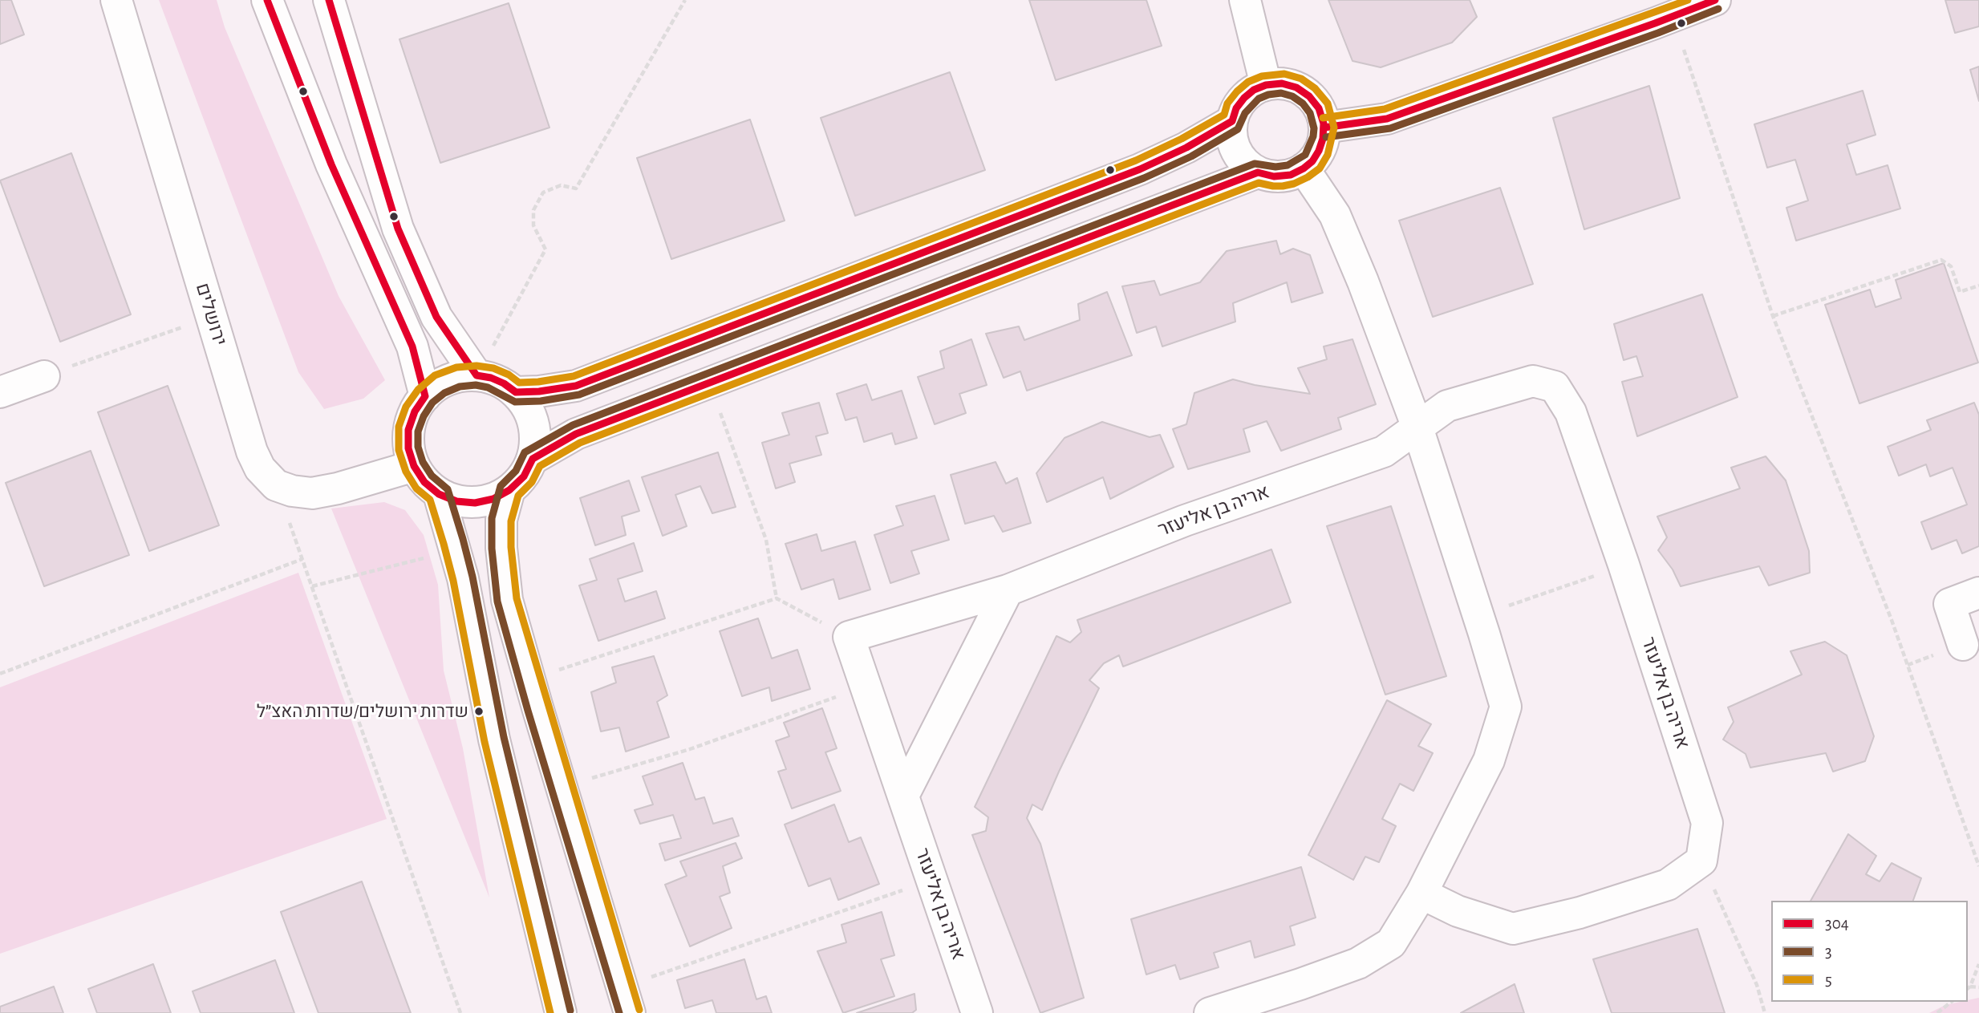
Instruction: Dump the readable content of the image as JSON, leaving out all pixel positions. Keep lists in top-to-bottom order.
{
  "streets": {
    "street": ["ירושלים", "אריה בן אליעזר"]
  },
  "places": ["שדרות ירושלים/שדרות האצ״ל"],
  "lines": ["transit line 304", "transit line 5", "transit line 3"],
  "legend": ["304", "3", "5"]
}
